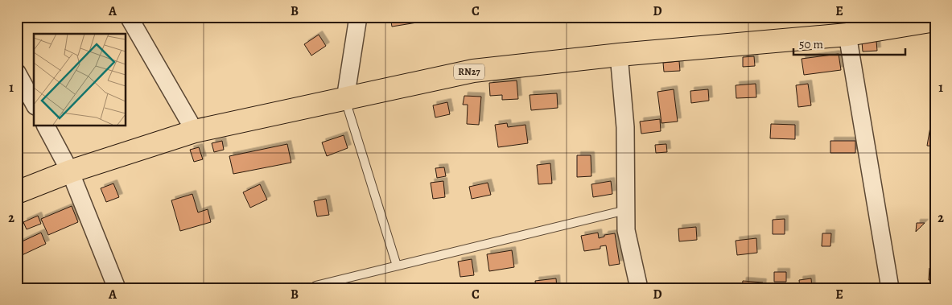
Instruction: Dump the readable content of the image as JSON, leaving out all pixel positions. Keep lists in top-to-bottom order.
{
  "streets": {
    "main road": ["RN27"]
  },
  "scale_bar": "50 m",
  "grid": {
    "columns": [
      "A",
      "B",
      "C",
      "D",
      "E"
    ],
    "rows": ["1", "2"]
  }
}
